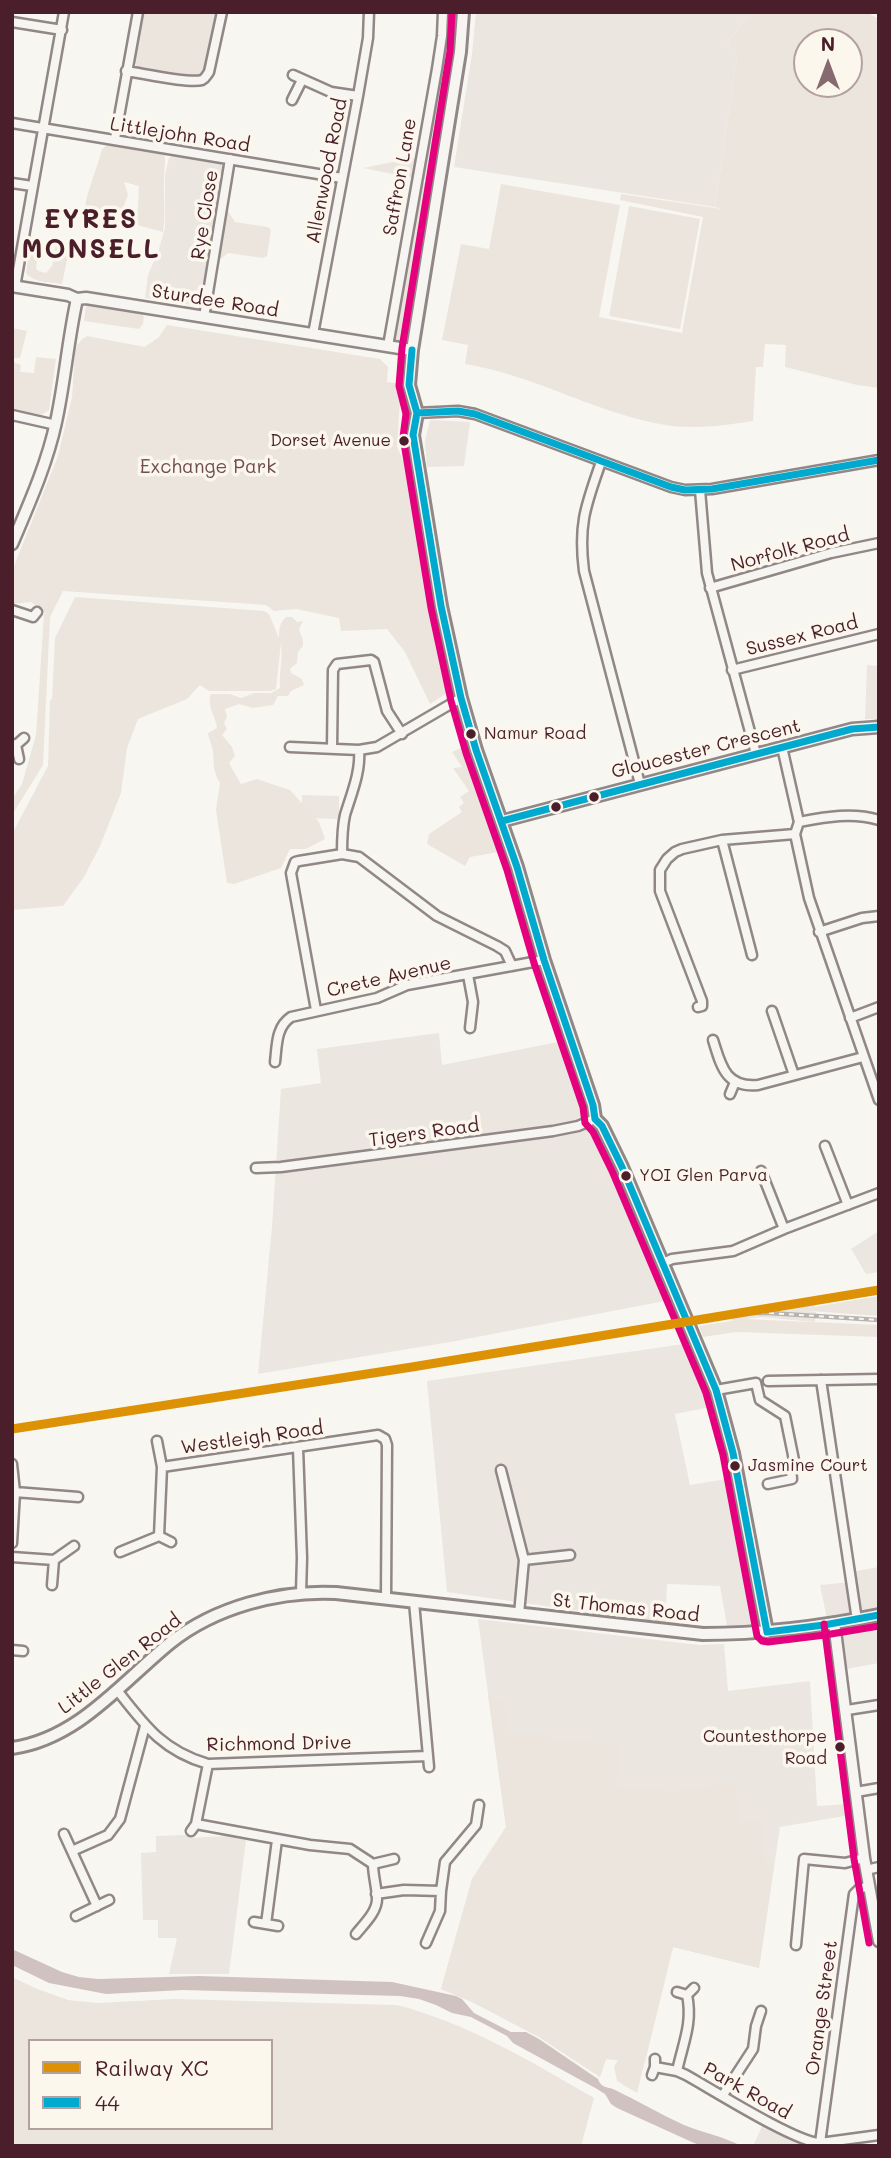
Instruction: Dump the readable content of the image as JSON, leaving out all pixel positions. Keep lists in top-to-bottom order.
{
  "streets": {
    "main road": ["Saffron Lane", "St Thomas Road", "Little Glen Road"],
    "street": [
      "Littlejohn Road",
      "Allenwood Road",
      "Rye Close",
      "Sturdee Road",
      "Norfolk Road",
      "Sussex Road",
      "Gloucester Crescent",
      "Crete Avenue",
      "Tigers Road",
      "Westleigh Road",
      "Richmond Drive",
      "Orange Street",
      "Park Road"
    ]
  },
  "crossings": [
    ["Littlejohn Road", "Allenwood Road"],
    ["Littlejohn Road", "Rye Close"],
    ["Allenwood Road", "Sturdee Road"],
    ["Saffron Lane", "Sturdee Road"],
    ["Saffron Lane", "Gloucester Crescent"],
    ["Saffron Lane", "Crete Avenue"],
    ["Saffron Lane", "Tigers Road"],
    ["Saffron Lane", "St Thomas Road"],
    ["Rye Close", "Sturdee Road"],
    ["Westleigh Road", "Little Glen Road"],
    ["St Thomas Road", "Little Glen Road"],
    ["Little Glen Road", "Richmond Drive"],
    ["Orange Street", "Park Road"]
  ],
  "districts": ["EYRES MONSELL"],
  "parks": ["Exchange Park"],
  "places": [
    "Dorset Avenue",
    "Namur Road",
    "YOI Glen Parva",
    "Jasmine Court",
    "Countesthorpe Road"
  ],
  "lines": ["transit line 44", "rail line XC"],
  "legend": ["Railway XC", "44"],
  "north": "top"
}
